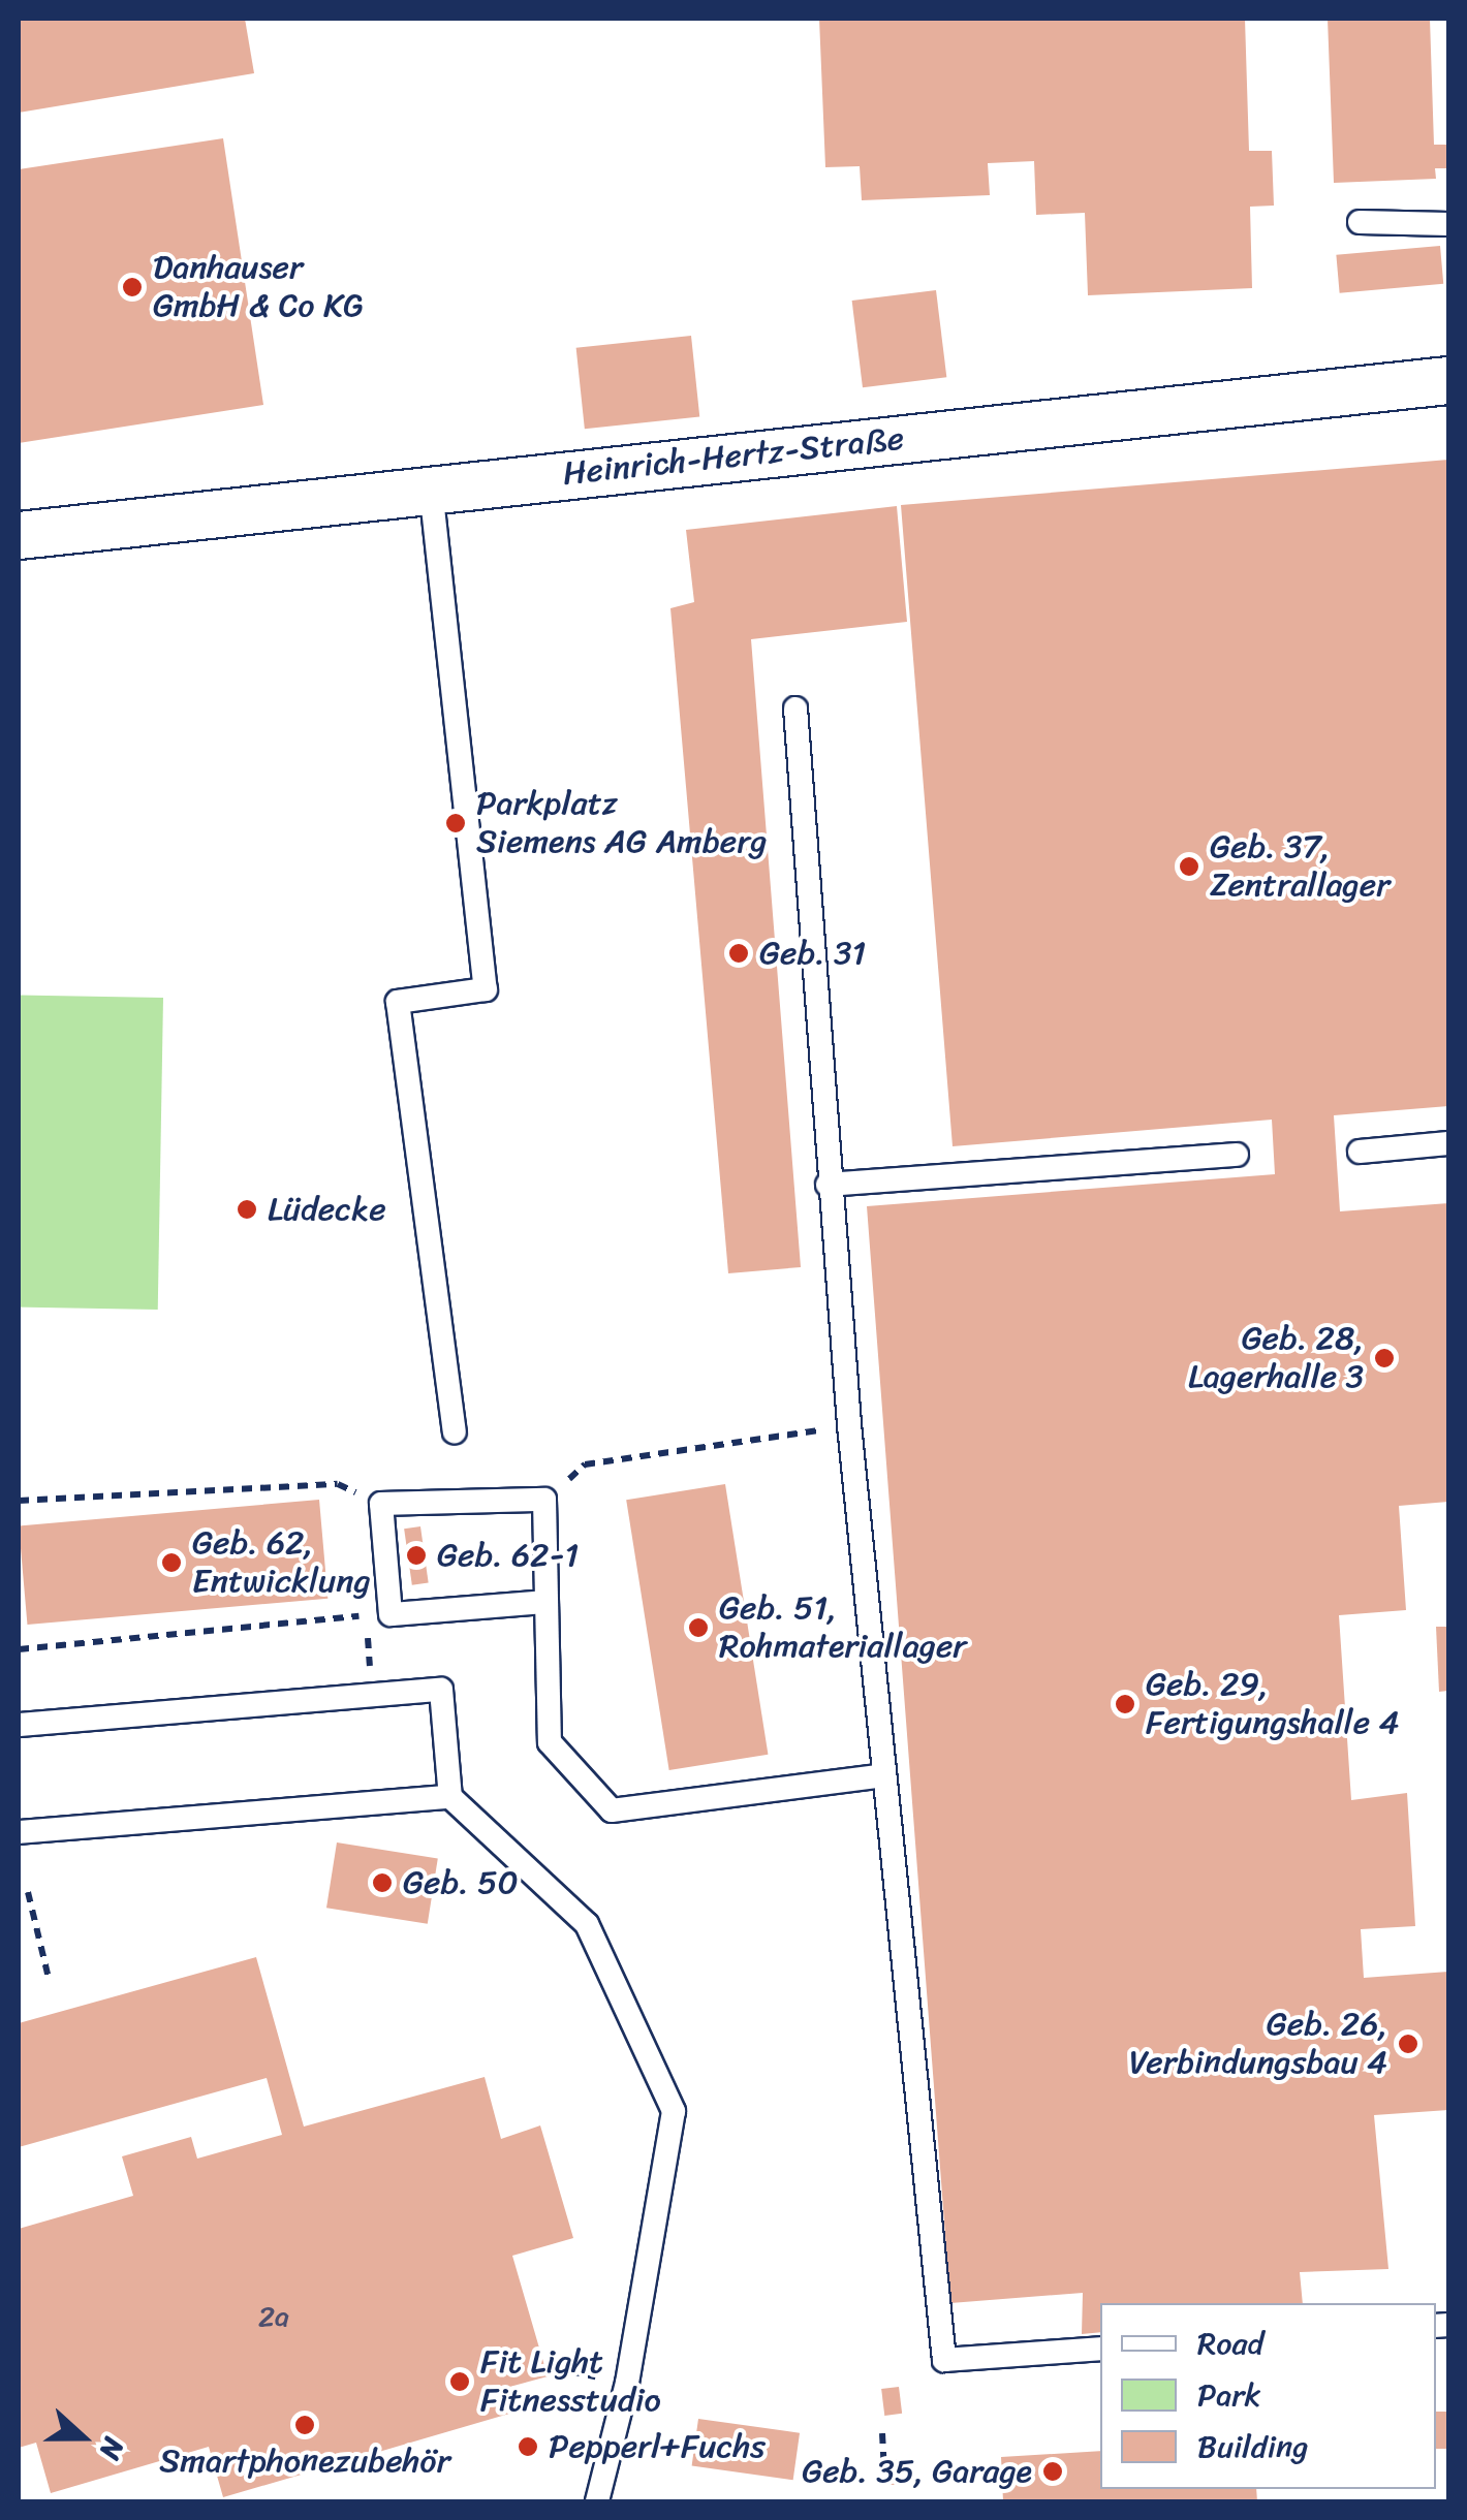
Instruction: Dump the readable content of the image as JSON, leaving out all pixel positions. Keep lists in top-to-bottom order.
{
  "streets": {
    "street": ["Heinrich-Hertz-Straße"]
  },
  "places": [
    "Danhauser GmbH & Co KG",
    "Parkplatz Siemens AG Amberg",
    "Geb. 37, Zentrallager",
    "Geb. 31",
    "Lüdecke",
    "Geb. 28, Lagerhalle 3",
    "Geb. 62-1",
    "Geb. 62, Entwicklung",
    "Geb. 51, Rohmateriallager",
    "Geb. 29, Fertigungshalle 4",
    "Geb. 50",
    "Geb. 26, Verbindungsbau 4",
    "Fit Light Fitnesstudio",
    "Smartphonezubehör",
    "Pepperl+Fuchs",
    "Geb. 35, Garage"
  ],
  "house_numbers": ["2a"],
  "legend": ["Road", "Park", "Building"],
  "north": "right"
}
